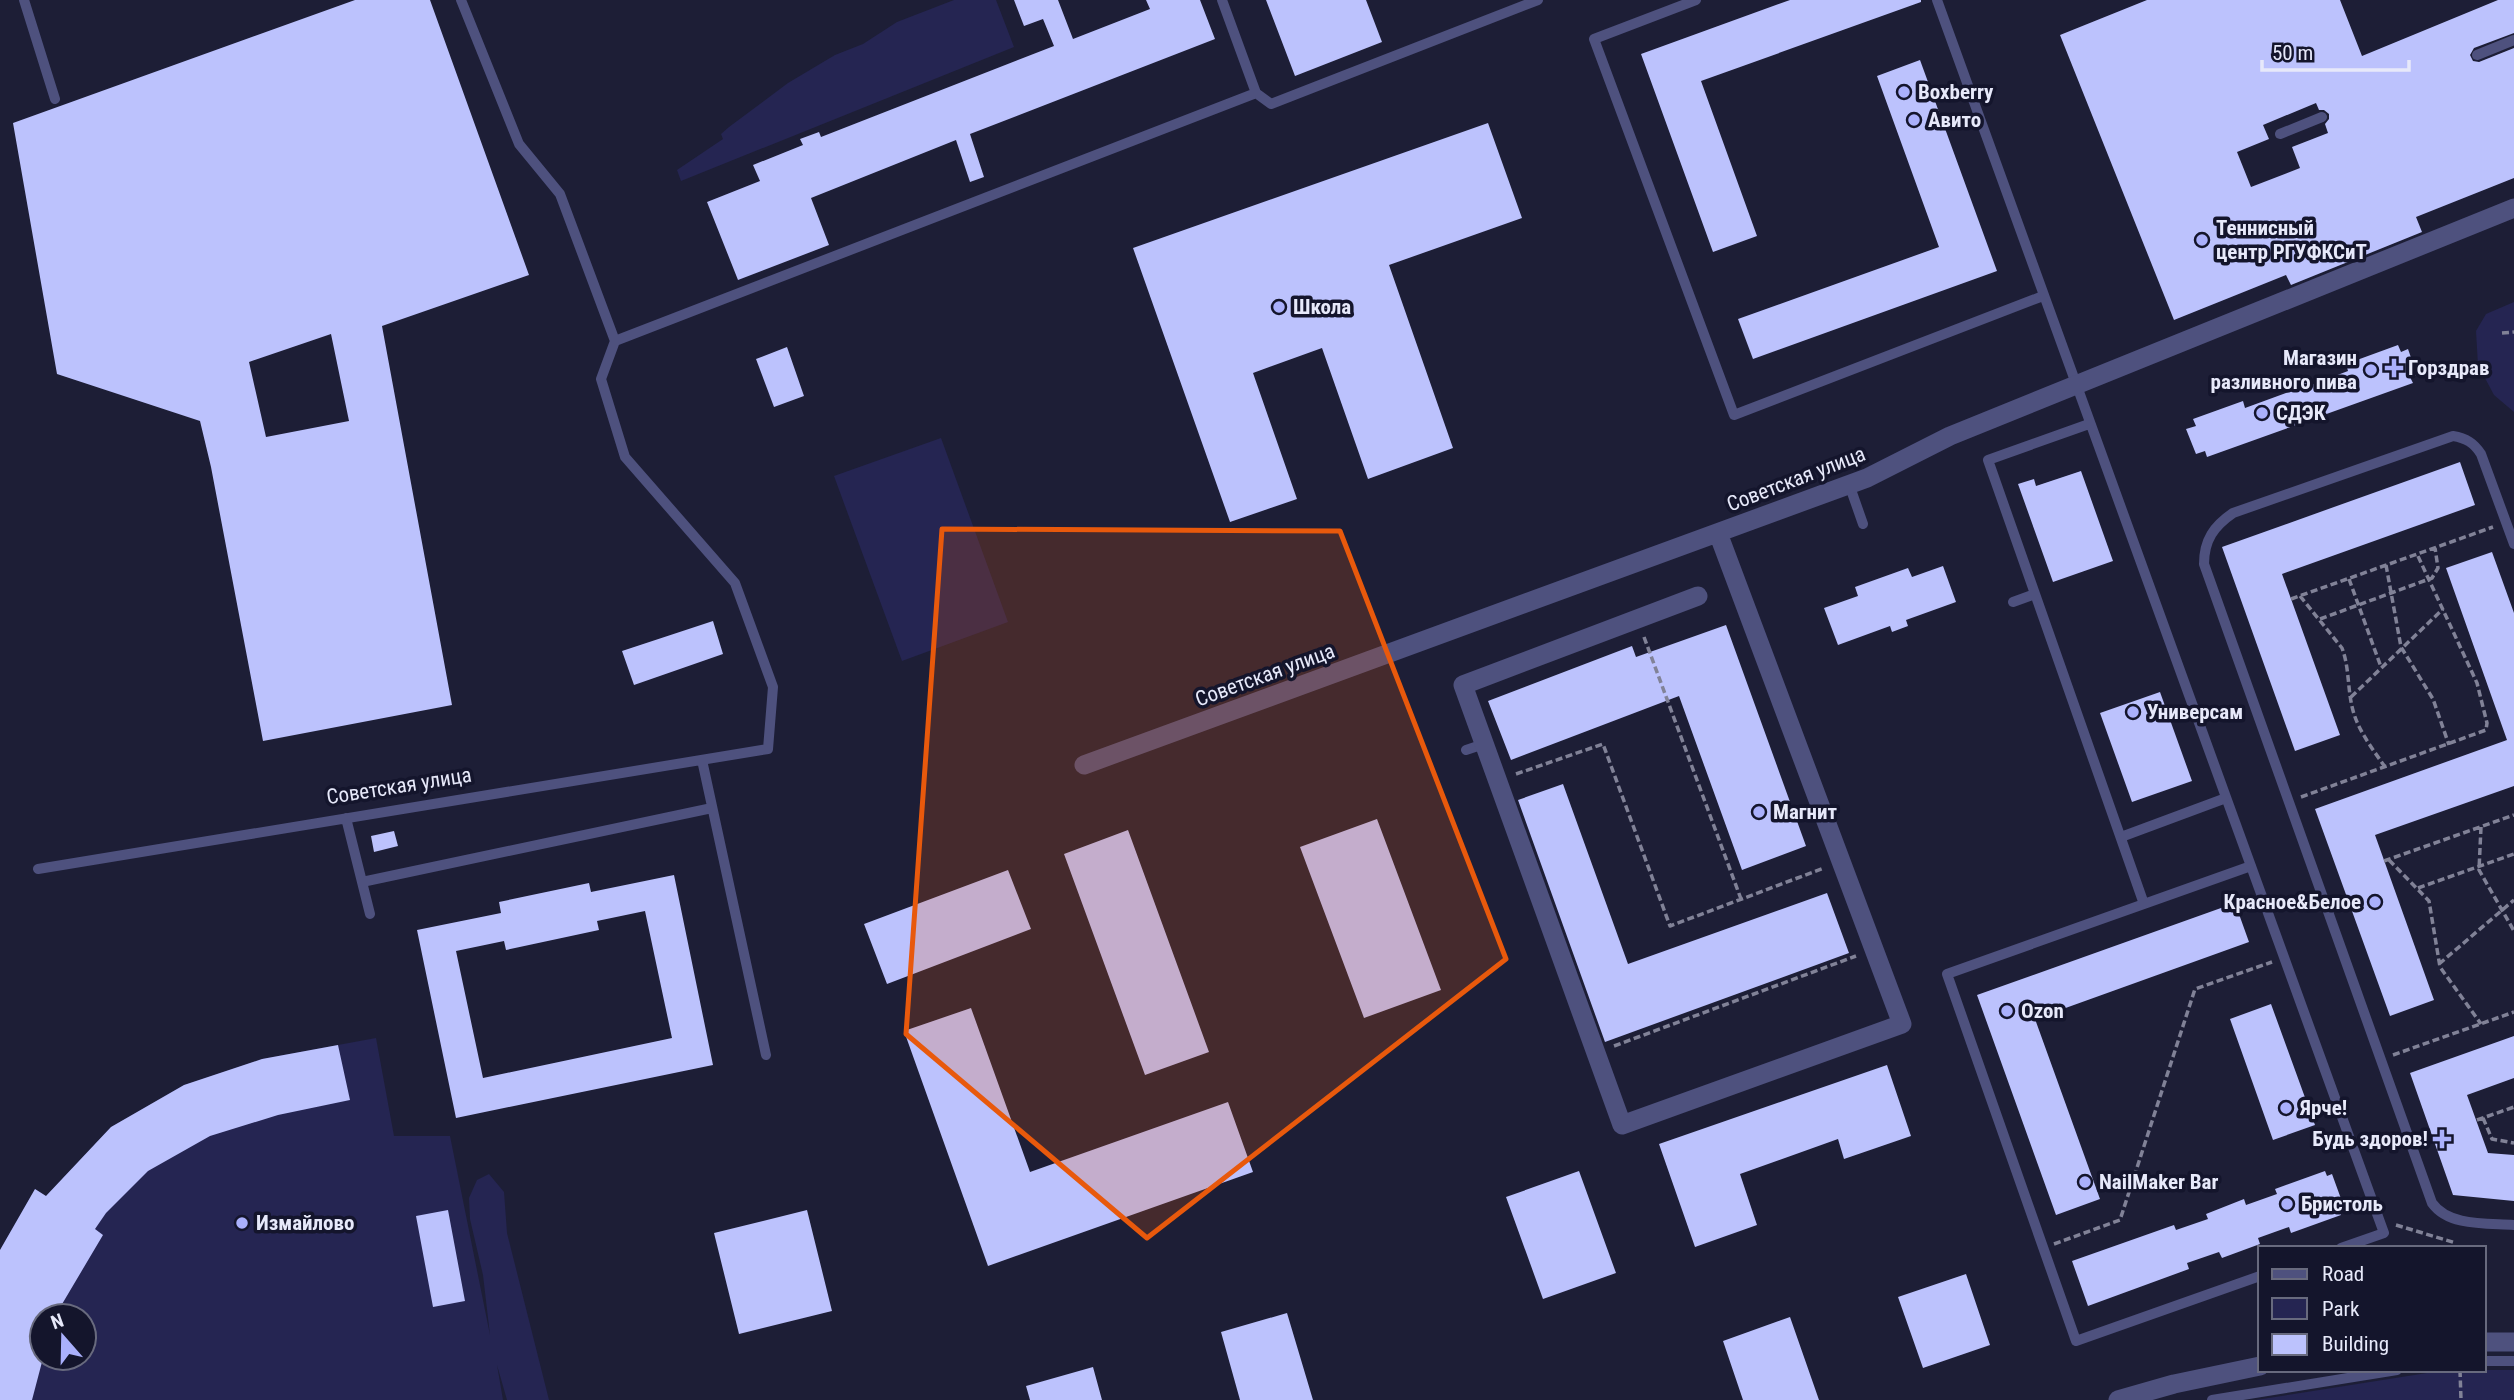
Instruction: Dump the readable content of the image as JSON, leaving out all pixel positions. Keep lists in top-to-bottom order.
{
  "streets": {
    "street": ["Советская улица"]
  },
  "places": {
    "other": [
      "Boxberry",
      "Авито",
      "Теннисный центр РГУФКСиТ",
      "Школа",
      "Магазин разливного пива",
      "СДЭК",
      "Универсам",
      "Магнит",
      "Красное&Белое",
      "Ozon",
      "Ярче!",
      "NailMaker Bar",
      "Бристоль",
      "Измайлово"
    ],
    "health": ["Горздрав", "Будь здоров!"]
  },
  "legend": ["Road", "Park", "Building"],
  "scale_bar": "50 m",
  "north": "top"
}
